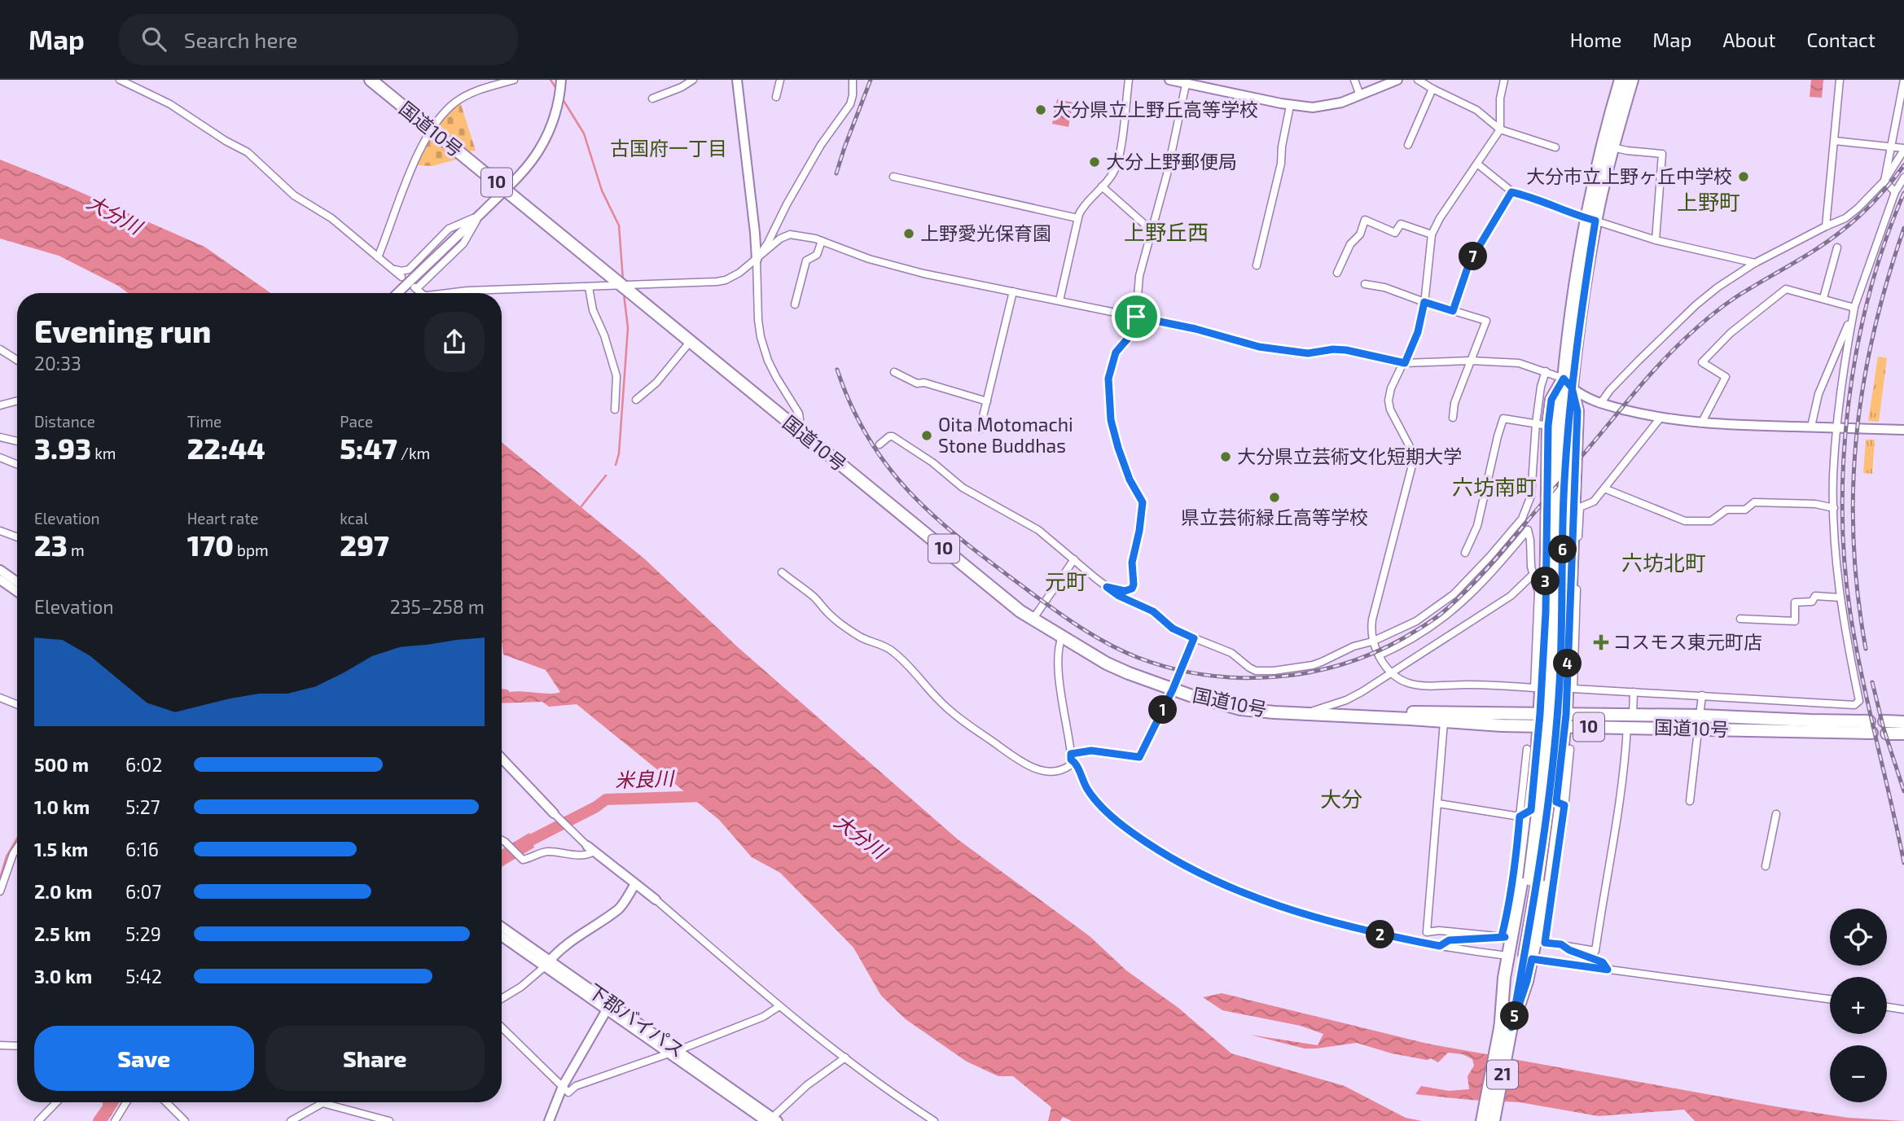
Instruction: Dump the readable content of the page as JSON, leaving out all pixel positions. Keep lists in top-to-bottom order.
{
  "streets": {
    "main road": ["国道10号", "10", "21"],
    "street": ["下郡バイパス"]
  },
  "districts": [
    "古国府一丁目",
    "上野町",
    "上野丘西",
    "六坊南町",
    "六坊北町",
    "元町",
    "大分"
  ],
  "water": ["大分川", "米良川"],
  "places": {
    "other": [
      "大分県立上野丘高等学校",
      "大分上野郵便局",
      "大分市立上野ヶ丘中学校",
      "上野愛光保育園",
      "Oita Motomachi Stone Buddhas",
      "大分県立芸術文化短期大学",
      "県立芸術緑丘高等学校"
    ],
    "health": ["コスモス東元町店"]
  },
  "page": {
    "header": "Map",
    "search": "Search here",
    "nav": [
      "Home",
      "Map",
      "About",
      "Contact"
    ],
    "pins": [
      "7",
      "6",
      "3",
      "4",
      "1",
      "2",
      "5"
    ],
    "heading": ["Evening run", "20:33"],
    "stats": [
      ["Distance", "3.93 km"],
      ["Time", "22:44"],
      ["Pace", "5:47 /km"],
      ["Elevation", "23 m"],
      ["Heart rate", "170 bpm"],
      ["kcal", "297"]
    ],
    "chart": ["Elevation", "235–258 m"],
    "list": [
      {
        "name": "500 m",
        "note": "6:02"
      },
      {
        "name": "1.0 km",
        "note": "5:27"
      },
      {
        "name": "1.5 km",
        "note": "6:16"
      },
      {
        "name": "2.0 km",
        "note": "6:07"
      },
      {
        "name": "2.5 km",
        "note": "5:29"
      },
      {
        "name": "3.0 km",
        "note": "5:42"
      }
    ],
    "map_buttons": ["+", "−"],
    "buttons": ["Save", "Share"]
  }
}
